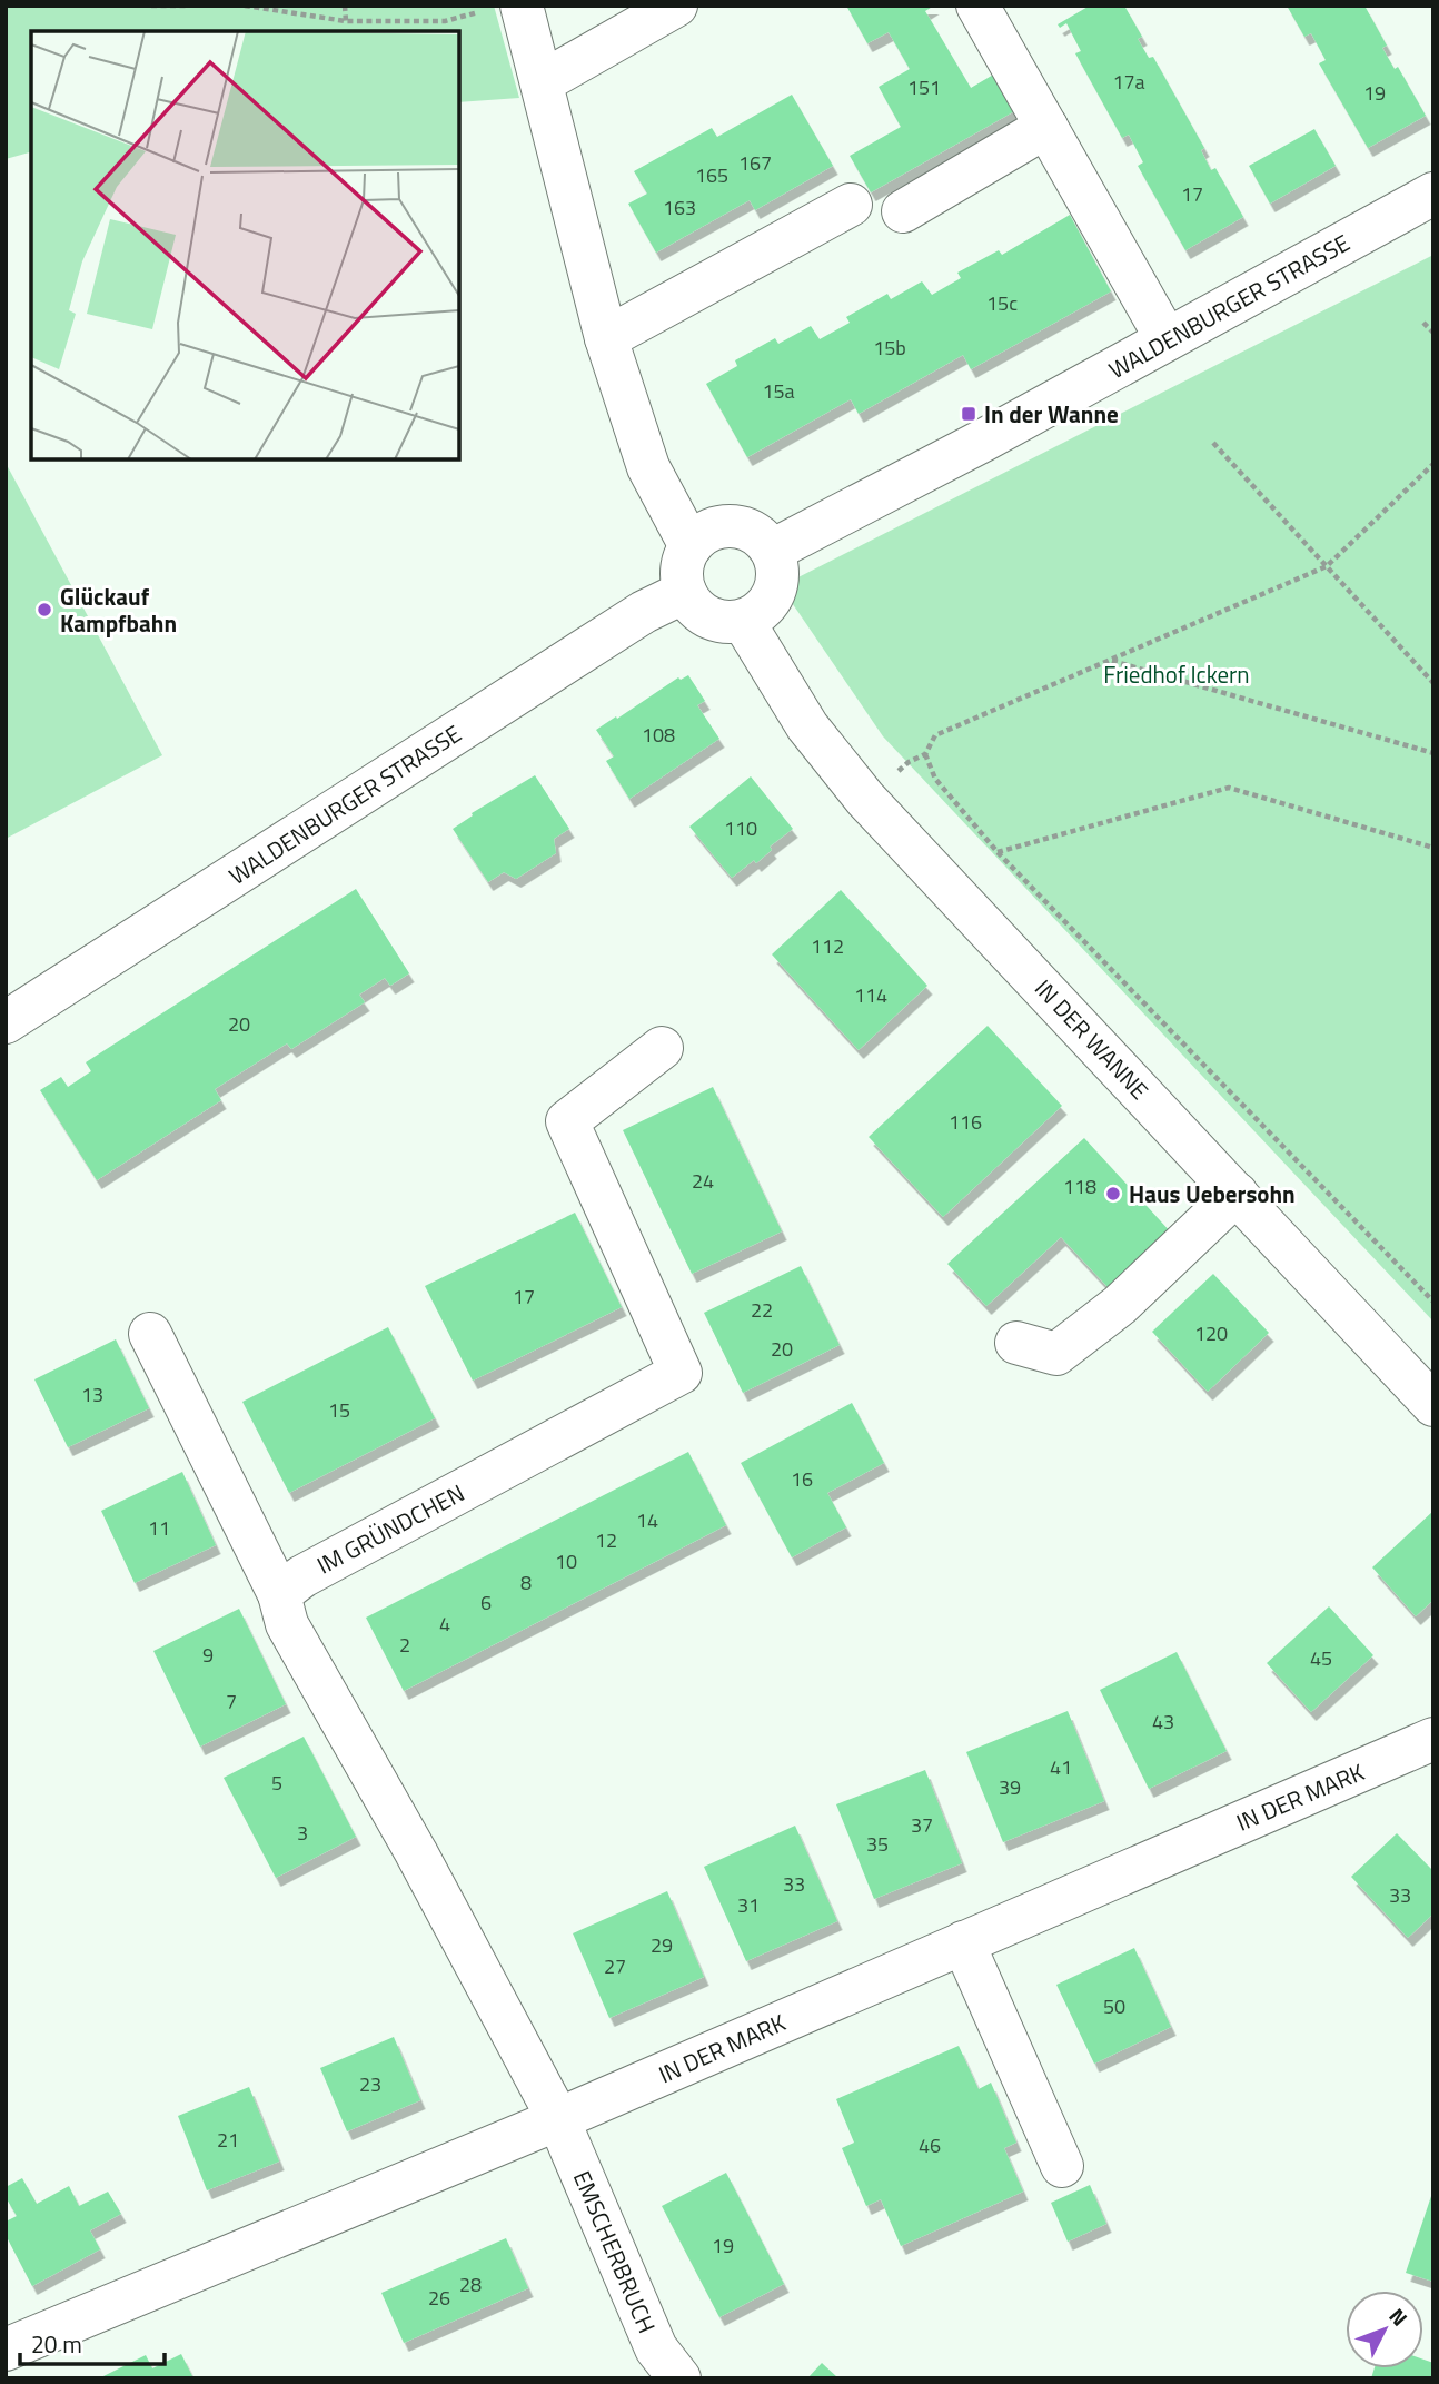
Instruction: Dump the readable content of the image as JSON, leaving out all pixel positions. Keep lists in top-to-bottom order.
{
  "streets": {
    "street": [
      "WALDENBURGER STRASSE",
      "IN DER WANNE",
      "IM GRÜNDCHEN",
      "IN DER MARK",
      "EMSCHERBRUCH"
    ]
  },
  "crossings": [
    ["WALDENBURGER STRASSE", "IN DER WANNE"],
    ["IN DER MARK", "EMSCHERBRUCH"]
  ],
  "parks": ["Friedhof Ickern"],
  "places": {
    "transit": ["In der Wanne"],
    "other": ["Glückauf Kampfbahn", "Haus Uebersohn"]
  },
  "house_numbers": [
    "17a",
    "151",
    "19",
    "167",
    "165",
    "17",
    "163",
    "15c",
    "15b",
    "15a",
    "108",
    "110",
    "112",
    "114",
    "20",
    "116",
    "24",
    "118",
    "17",
    "22",
    "120",
    "20",
    "13",
    "15",
    "16",
    "14",
    "11",
    "12",
    "10",
    "8",
    "6",
    "4",
    "2",
    "9",
    "45",
    "7",
    "43",
    "41",
    "5",
    "39",
    "37",
    "3",
    "35",
    "33",
    "33",
    "31",
    "29",
    "27",
    "50",
    "23",
    "21",
    "46",
    "19",
    "28",
    "26"
  ],
  "scale_bar": "20 m",
  "north": "top right"
}
